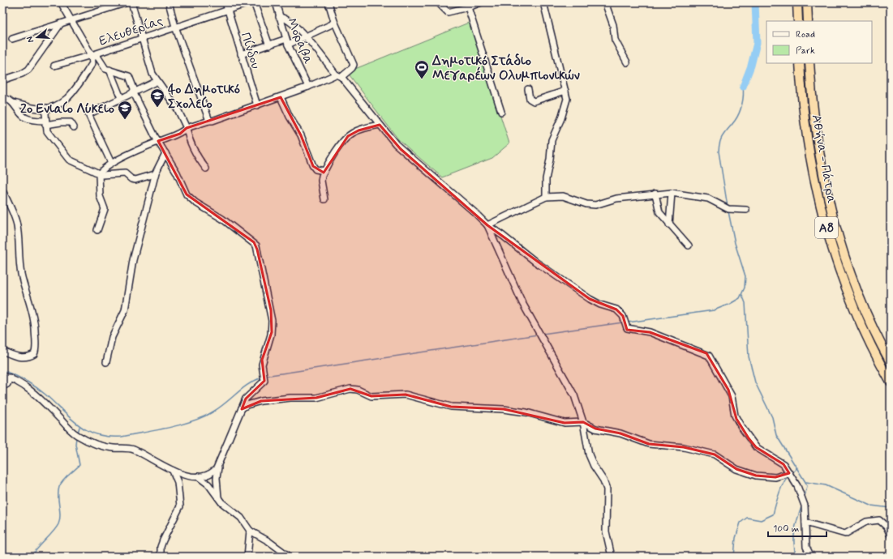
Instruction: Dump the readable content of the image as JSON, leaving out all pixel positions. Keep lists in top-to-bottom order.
{
  "streets": {
    "highway": ["Αθήνα - Πάτρα", "Α8"],
    "street": ["Ελευθερίας", "Μοράβα", "Πίνδου"]
  },
  "crossings": [
    ["Ελευθερίας", "Πίνδου"]
  ],
  "places": {
    "sports": ["Δημοτικό Στάδιο Μεγαρέων Ολυμπιονικών"],
    "school or university": ["4ο Δημοτικό Σχολείο", "2ο Ενιαίο Λύκειο"]
  },
  "legend": ["Road", "Park"],
  "scale_bar": "100 m",
  "north": "left"
}
